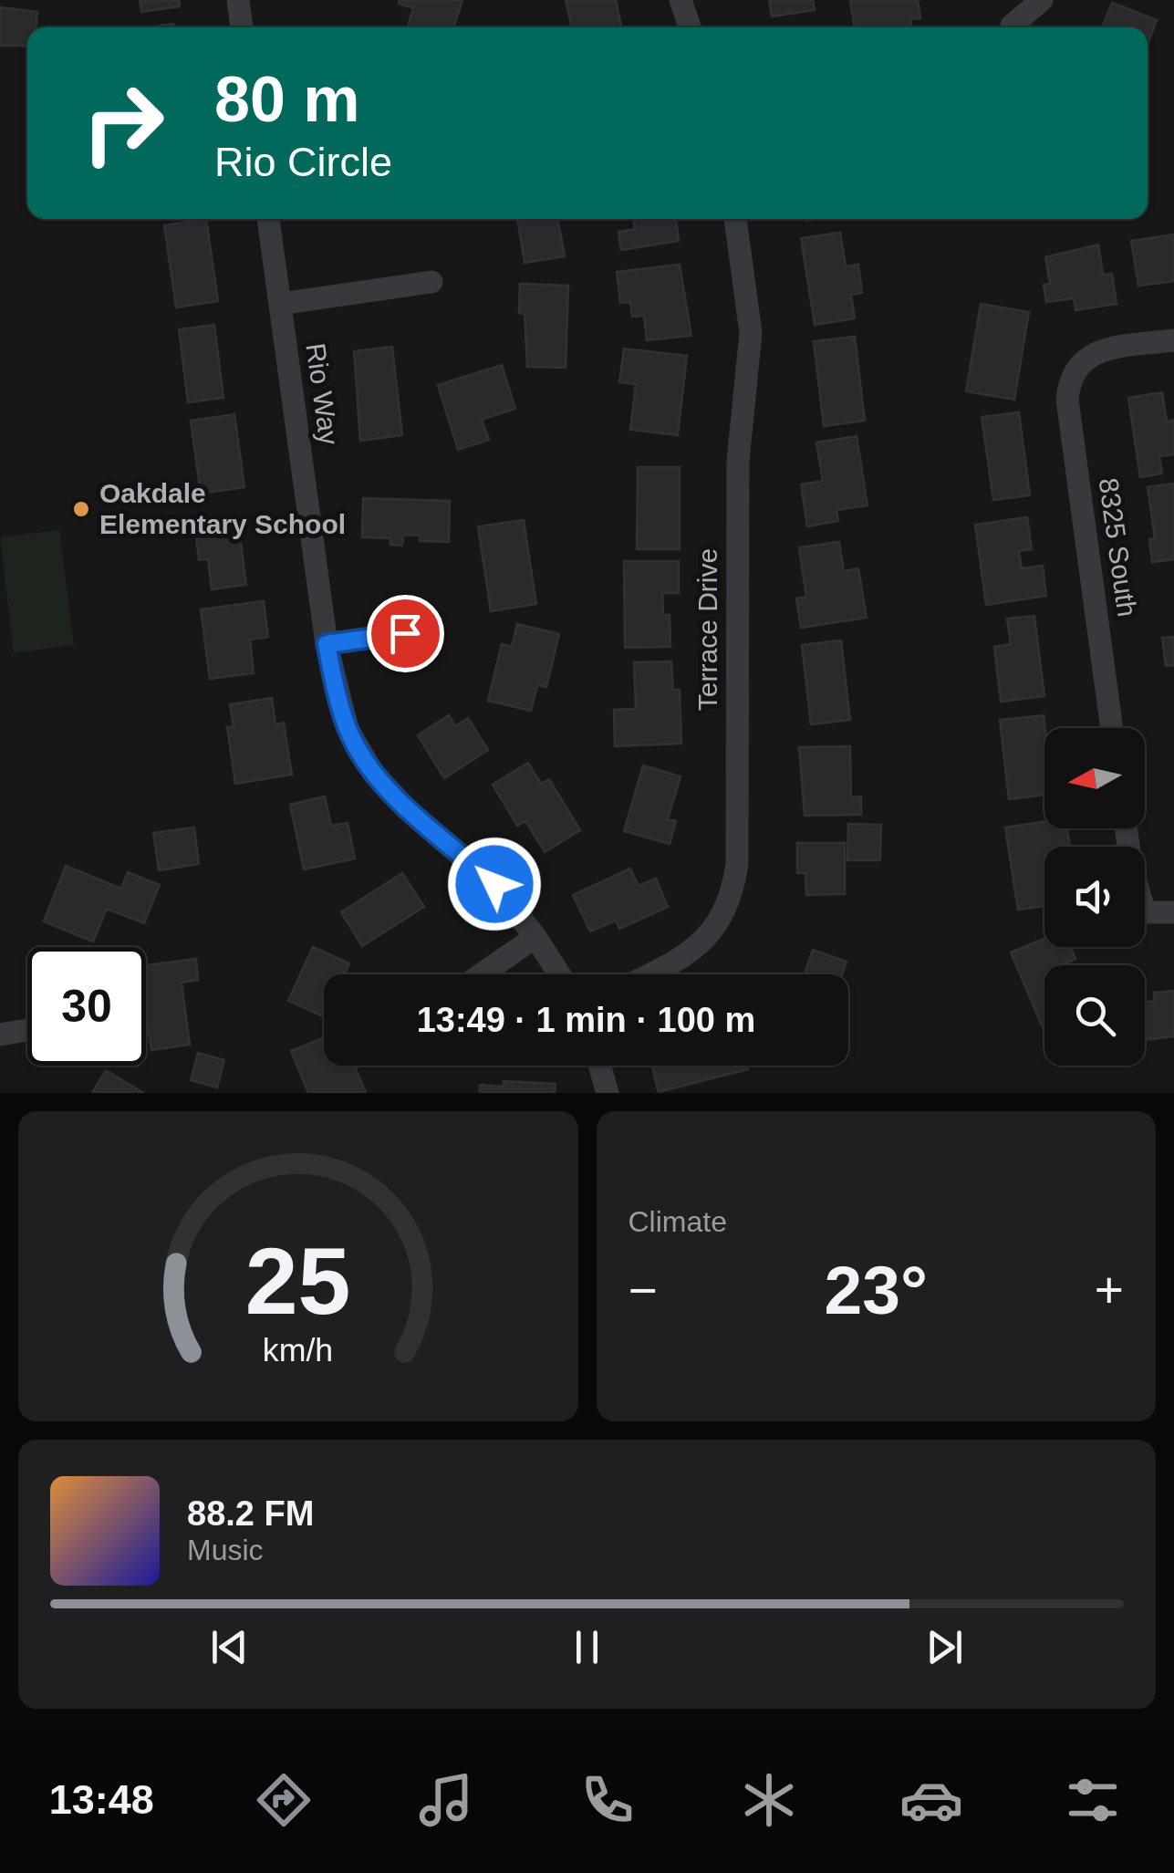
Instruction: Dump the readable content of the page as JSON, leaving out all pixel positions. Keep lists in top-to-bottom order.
{
  "streets": {
    "street": ["Rio Way", "8325 South", "Terrace Drive"]
  },
  "places": ["Oakdale Elementary School"],
  "north": "left",
  "page": {
    "turn": ["80 m", "Rio Circle"],
    "limit": "30",
    "trip": "13:49 · 1 min · 100 m",
    "tile": "Climate",
    "heat": ["−", "23°", "+"],
    "song": ["88.2 FM", "Music"],
    "tabs": "13:48",
    "gauge": ["25", "km/h"]
  }
}
